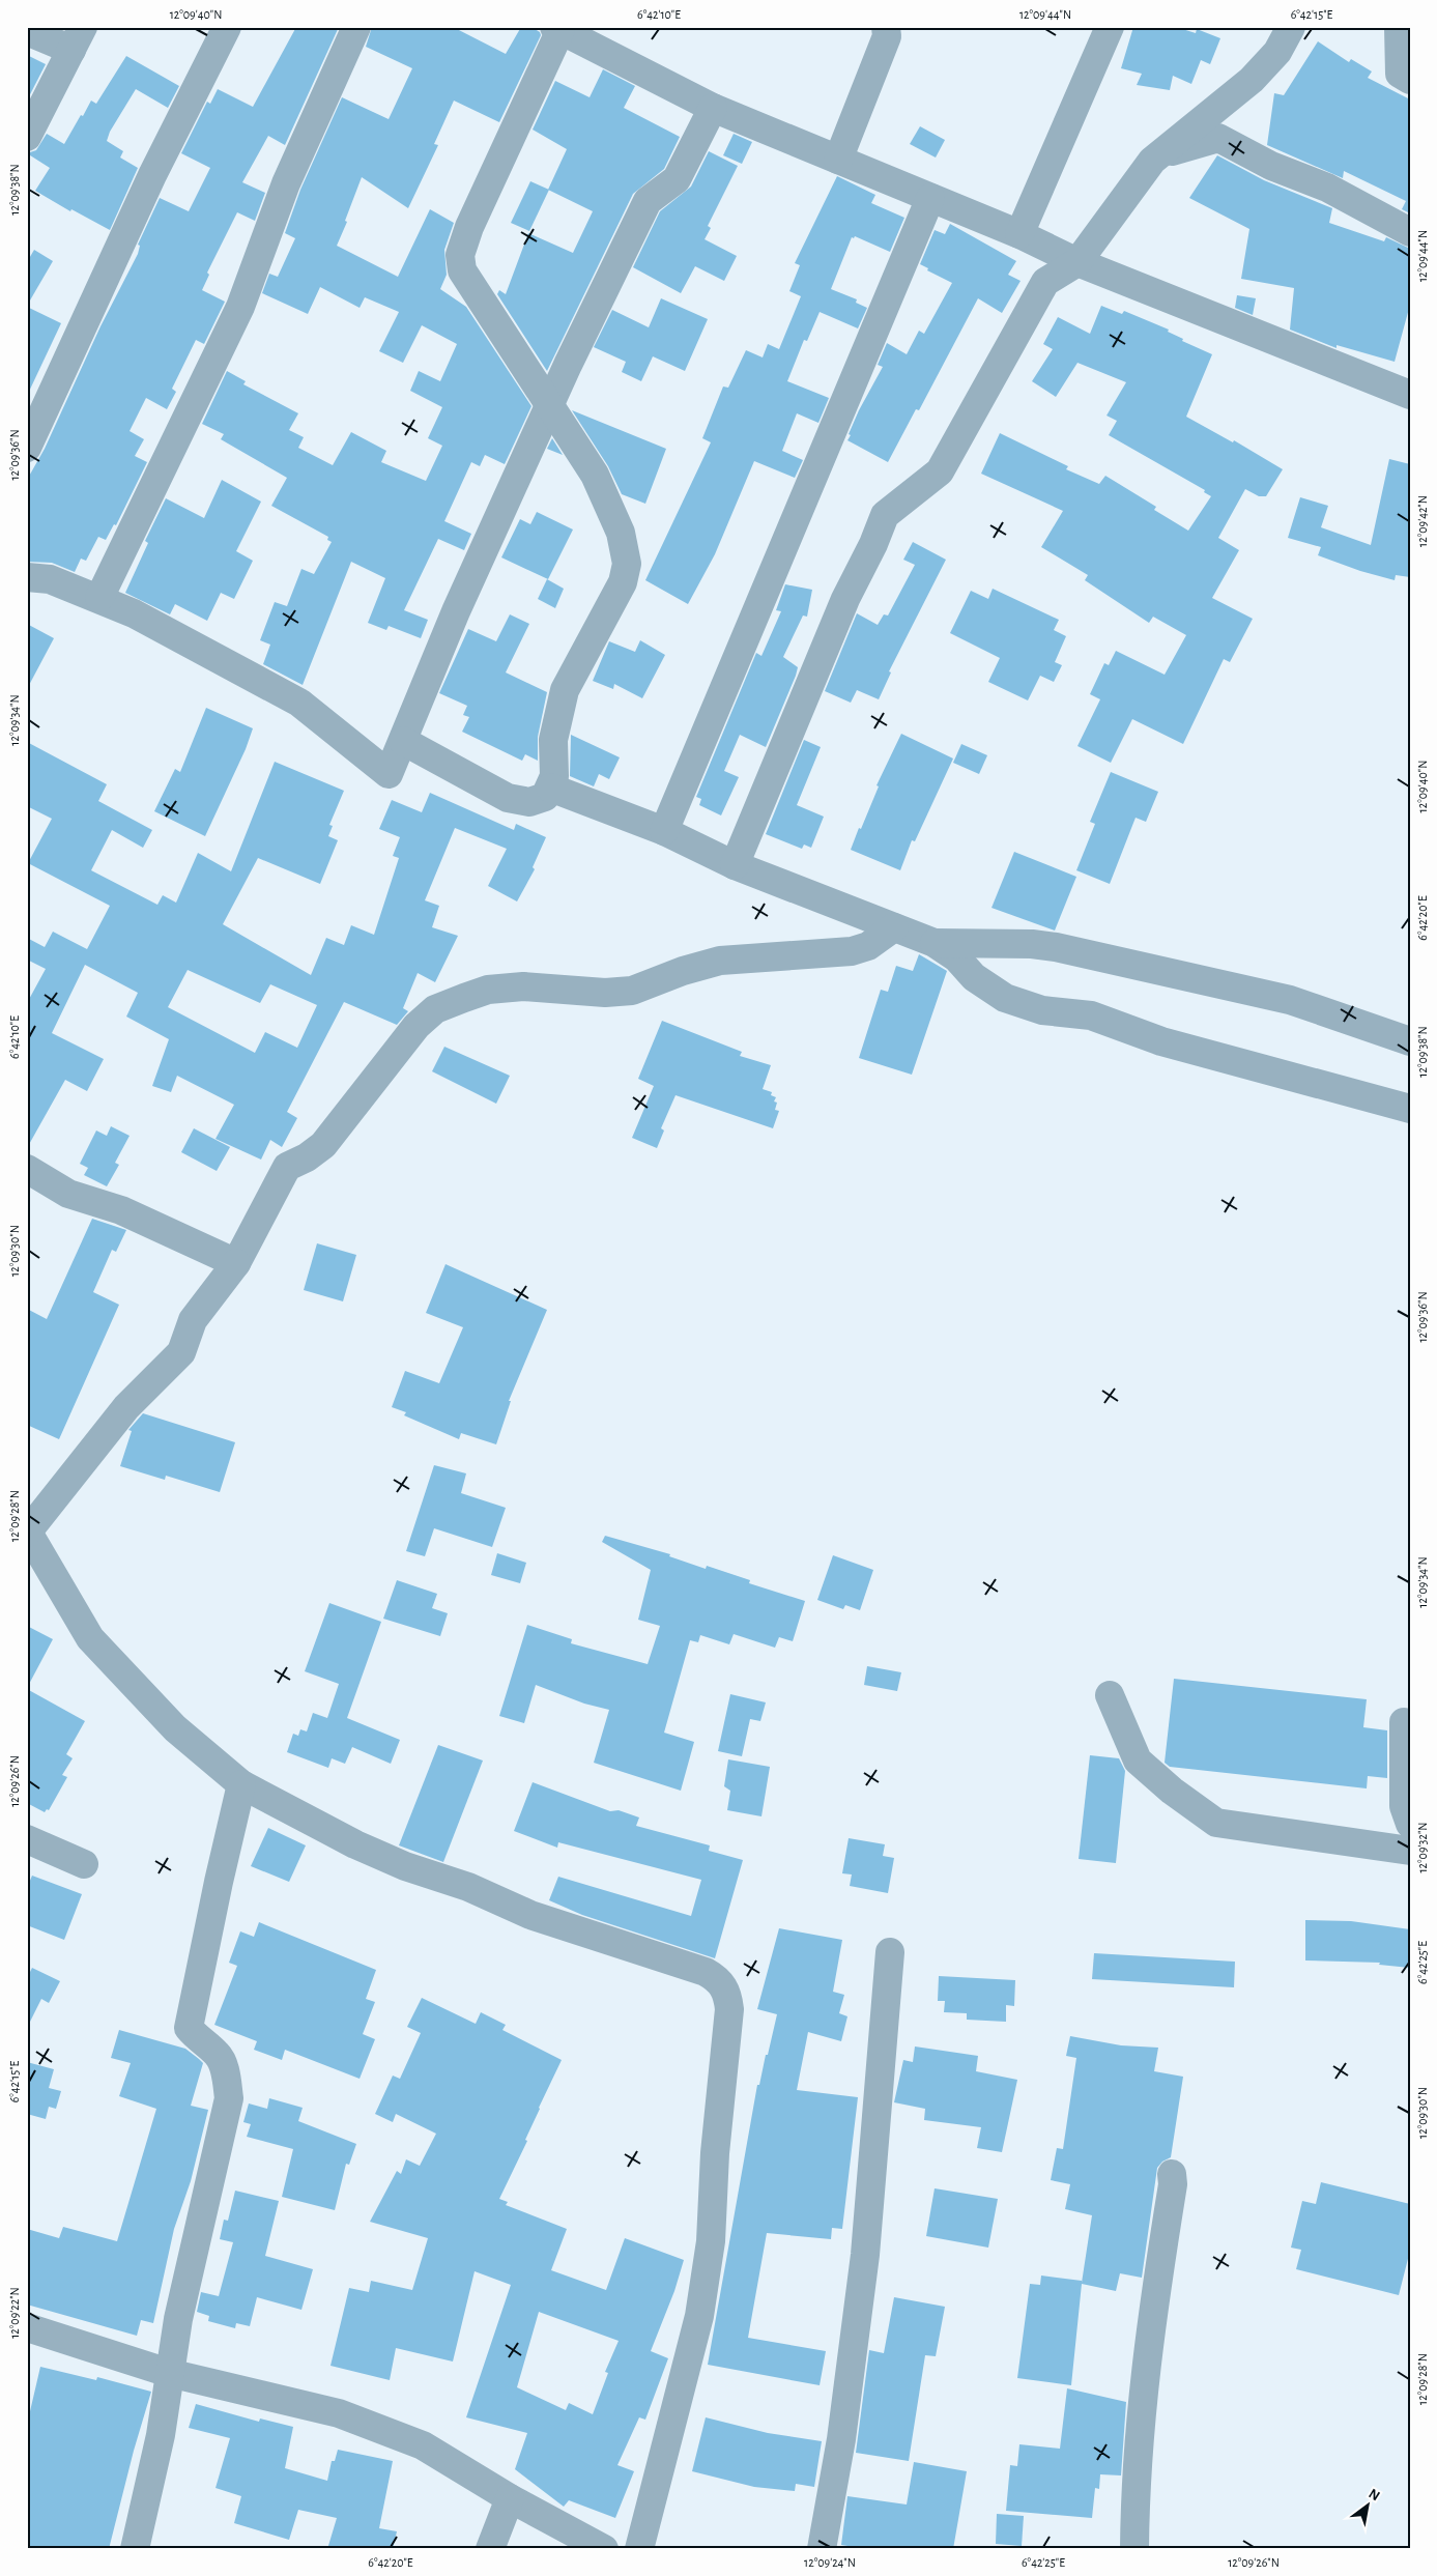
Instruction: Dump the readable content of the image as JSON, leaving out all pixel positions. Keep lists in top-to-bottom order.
{
  "north": "top right",
  "coordinates": [
    "12°09'40\"N",
    "6°42'10\"E",
    "12°09'44\"N",
    "6°42'15\"E",
    "12°09'38\"N",
    "12°09'36\"N",
    "12°09'42\"N",
    "12°09'34\"N",
    "6°42'20\"E",
    "12°09'30\"N",
    "12°09'28\"N",
    "12°09'26\"N",
    "12°09'32\"N",
    "6°42'25\"E",
    "12°09'22\"N",
    "12°09'24\"N"
  ]
}
